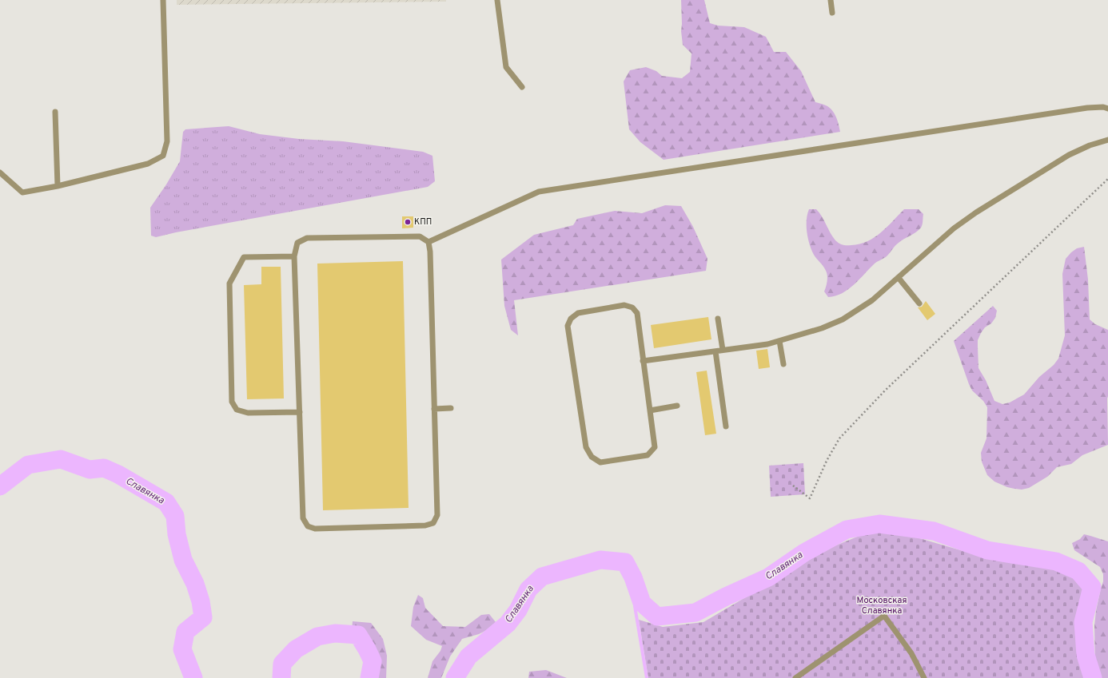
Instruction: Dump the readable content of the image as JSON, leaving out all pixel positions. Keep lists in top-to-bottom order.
{
  "water": ["Славянка"],
  "parks": ["Московская Славянка"],
  "places": ["КПП"]
}
